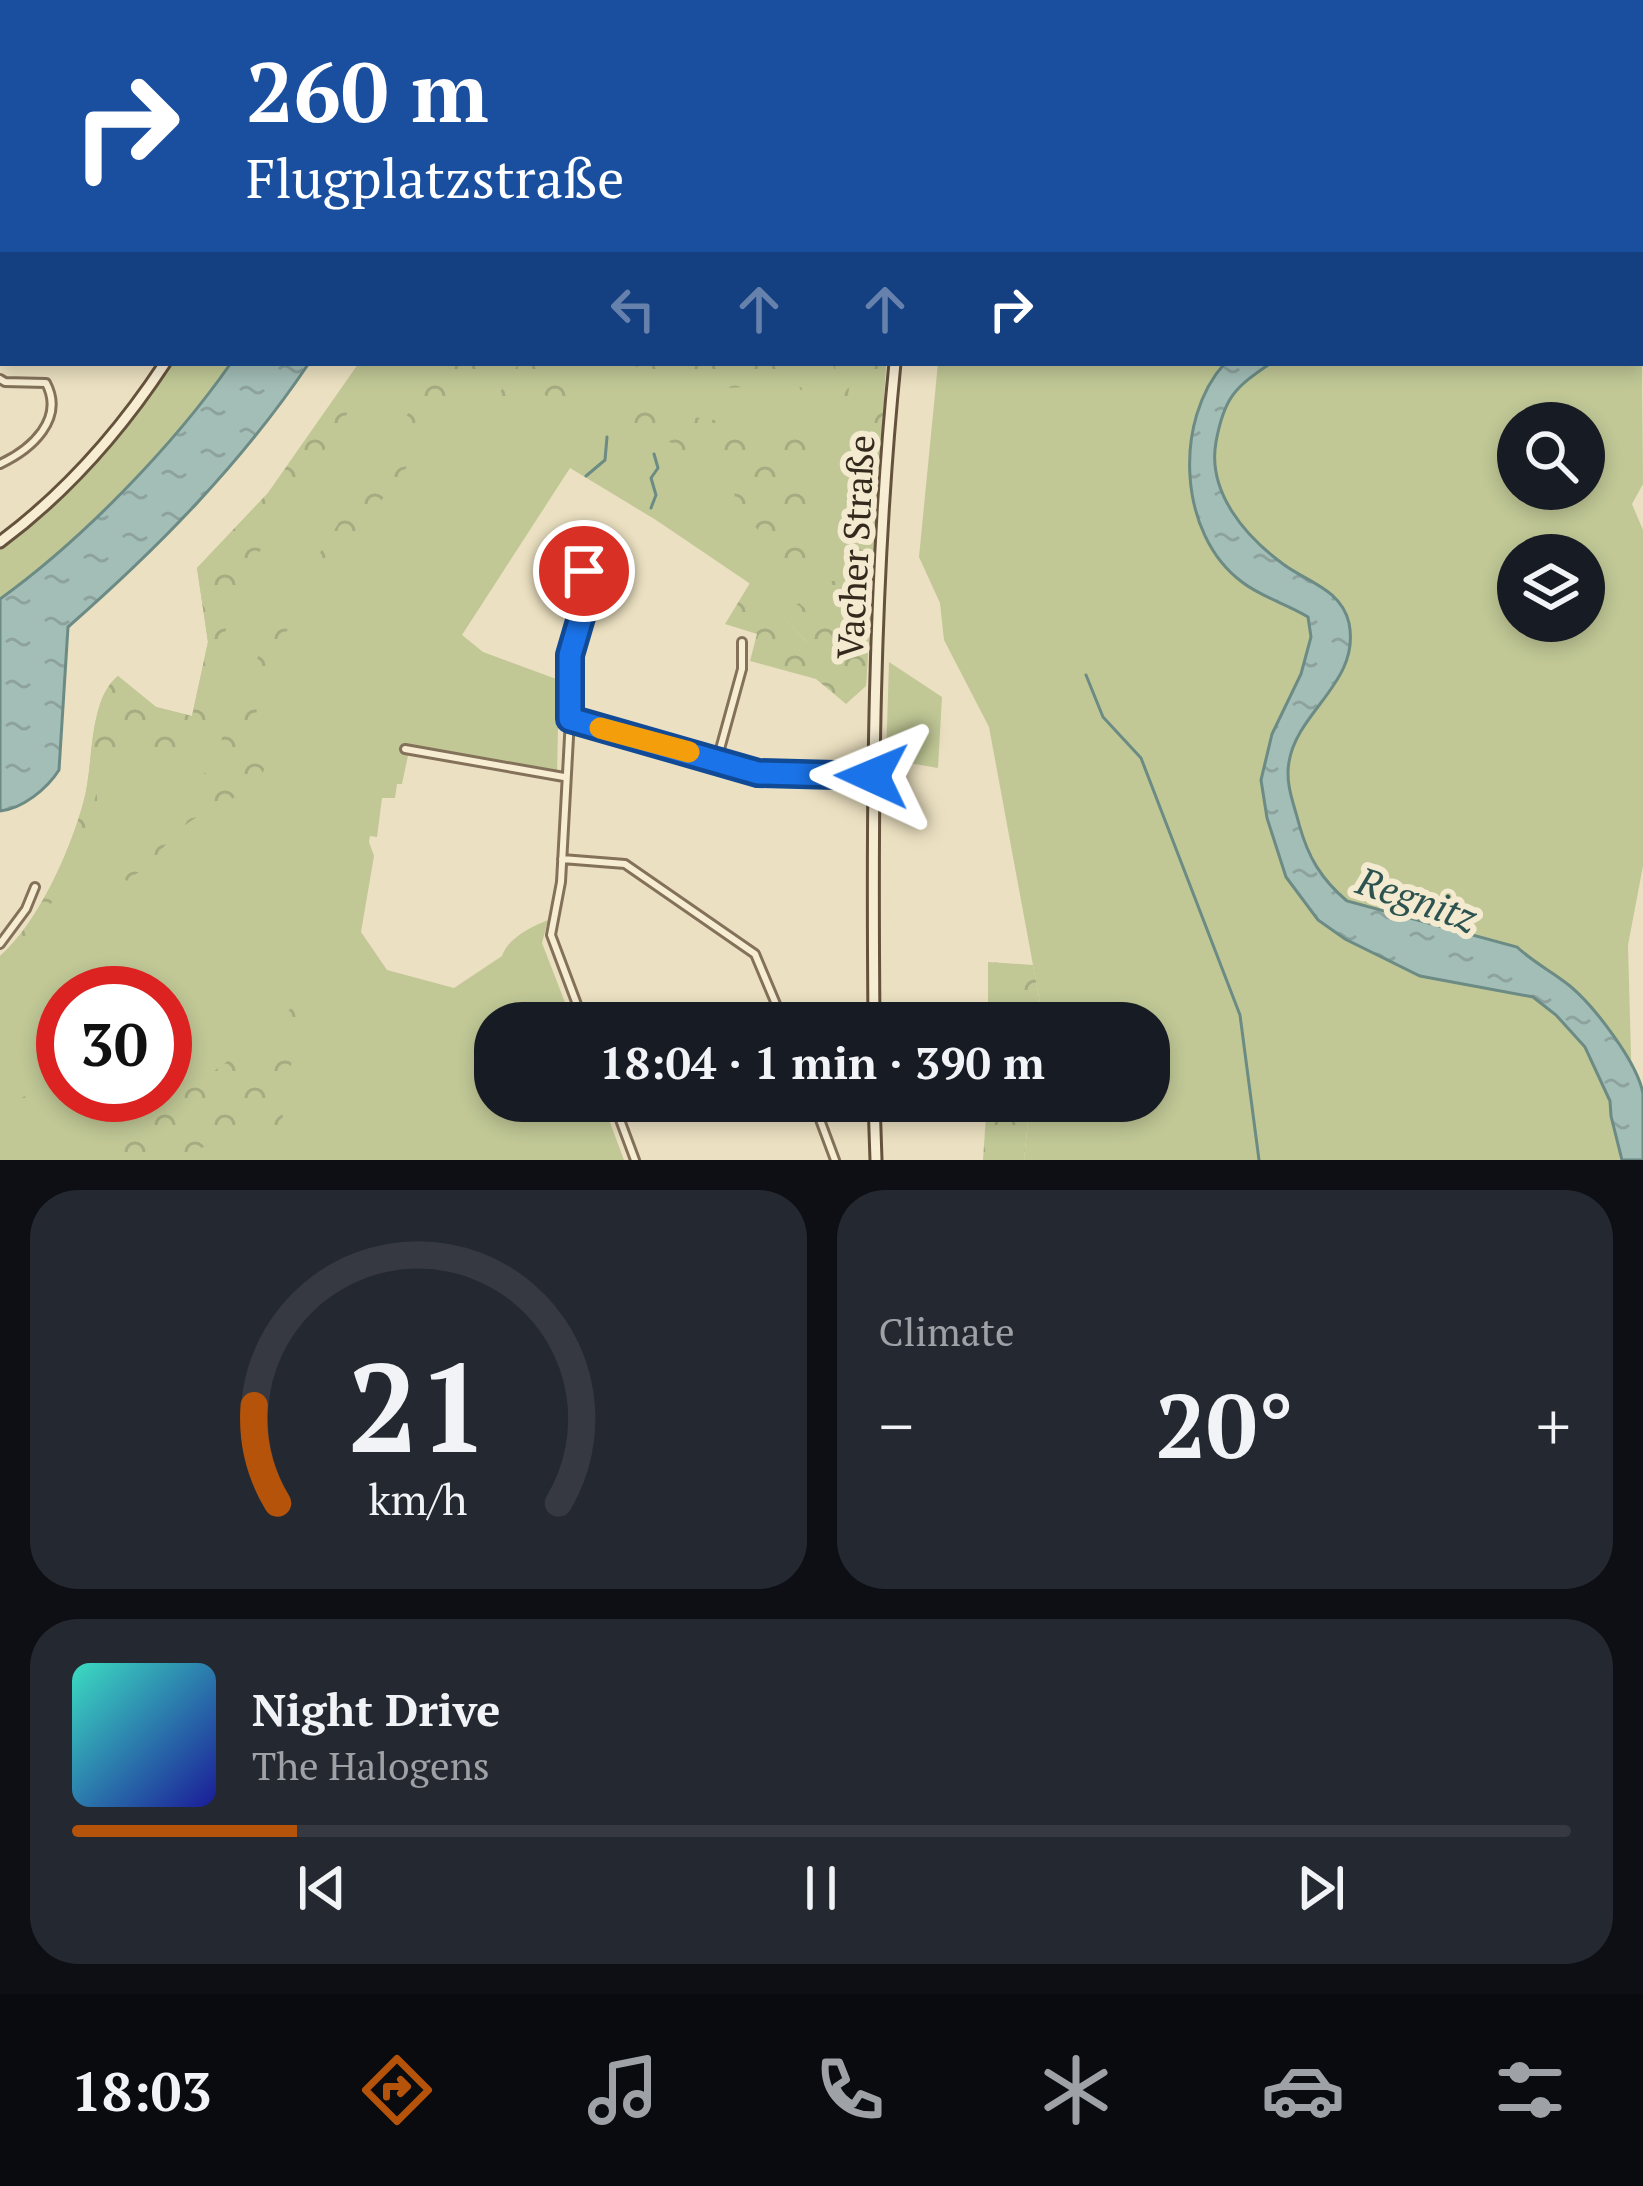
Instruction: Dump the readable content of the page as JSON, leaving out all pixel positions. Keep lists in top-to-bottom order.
{
  "streets": {
    "street": ["Vacher Straße"]
  },
  "water": ["Regnitz"],
  "page": {
    "turn": ["260 m", "Flugplatzstraße"],
    "limit": "30",
    "trip": "18:04 · 1 min · 390 m",
    "tile": "Climate",
    "heat": ["−", "20°", "+"],
    "song": ["Night Drive", "The Halogens"],
    "tabs": "18:03",
    "gauge": ["21", "km/h"]
  }
}
